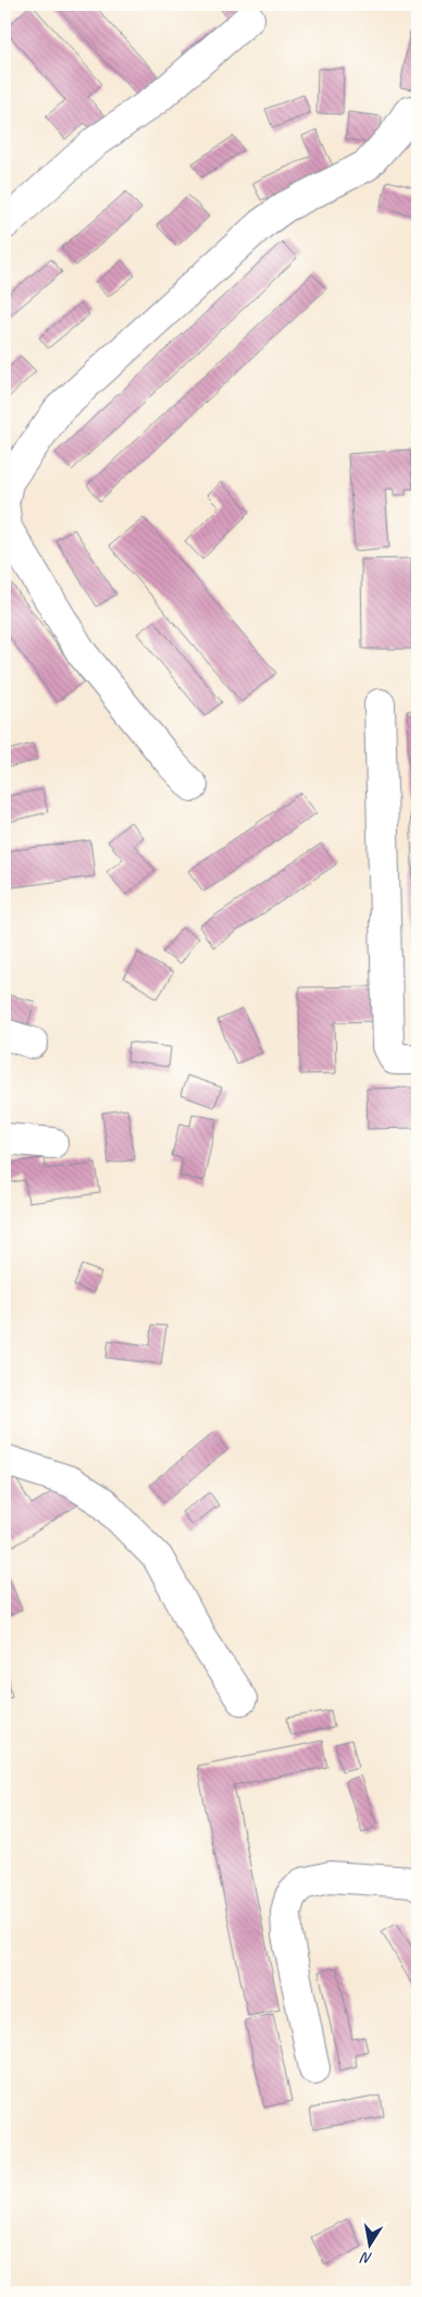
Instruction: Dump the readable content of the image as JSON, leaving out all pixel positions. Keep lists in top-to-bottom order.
{
  "north": "bottom"
}
